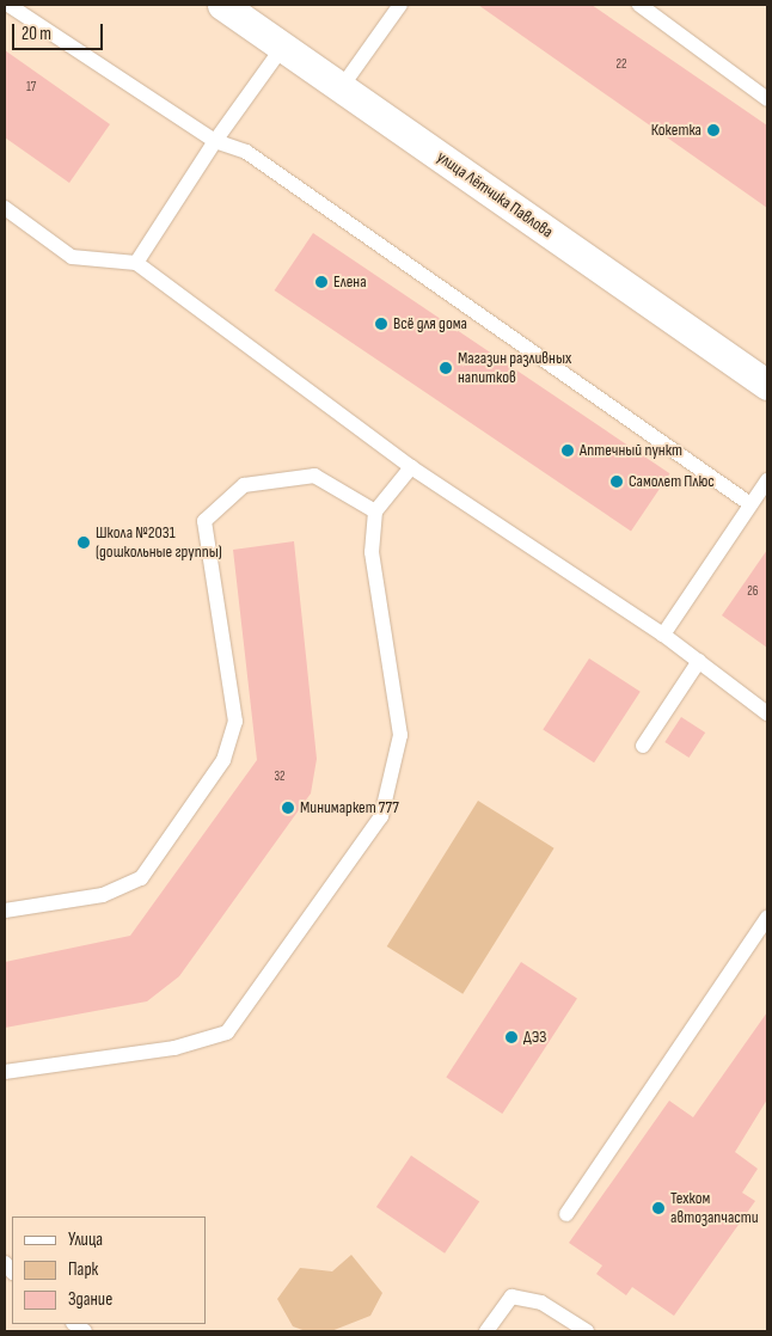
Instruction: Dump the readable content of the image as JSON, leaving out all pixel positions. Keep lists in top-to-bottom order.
{
  "streets": {
    "street": ["улица Лётчика Павлова"]
  },
  "places": [
    "Кокетка",
    "Елена",
    "Всё для дома",
    "Магазин разливных напитков",
    "Аптечный пункт",
    "Самолет Плюс",
    "Школа №2031 (дошкольные группы)",
    "Минимаркет 777",
    "ДЭЗ",
    "Техком автозапчасти"
  ],
  "house_numbers": [
    "22",
    "17",
    "26",
    "32"
  ],
  "legend": ["Улица", "Парк", "Здание"],
  "scale_bar": "20 m"
}
